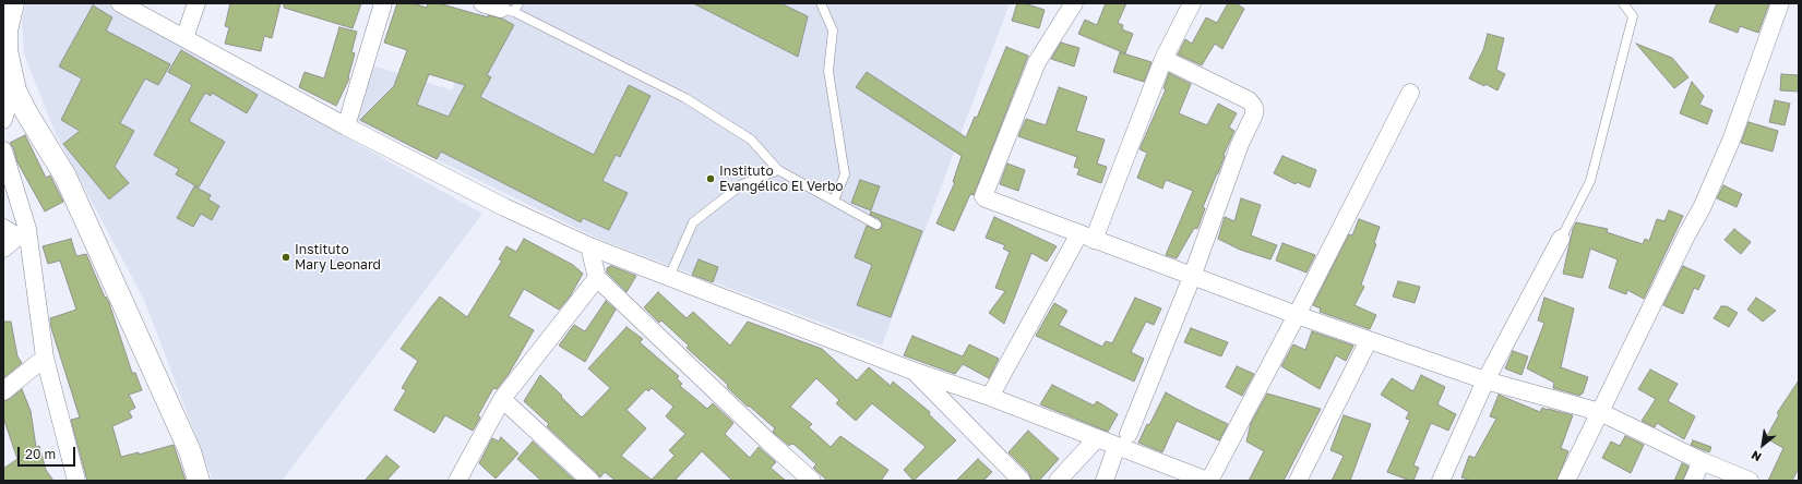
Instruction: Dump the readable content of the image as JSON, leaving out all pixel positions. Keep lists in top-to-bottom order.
{
  "places": ["Instituto Evangélico El Verbo", "Instituto Mary Leonard"],
  "scale_bar": "20 m",
  "north": "bottom left"
}
